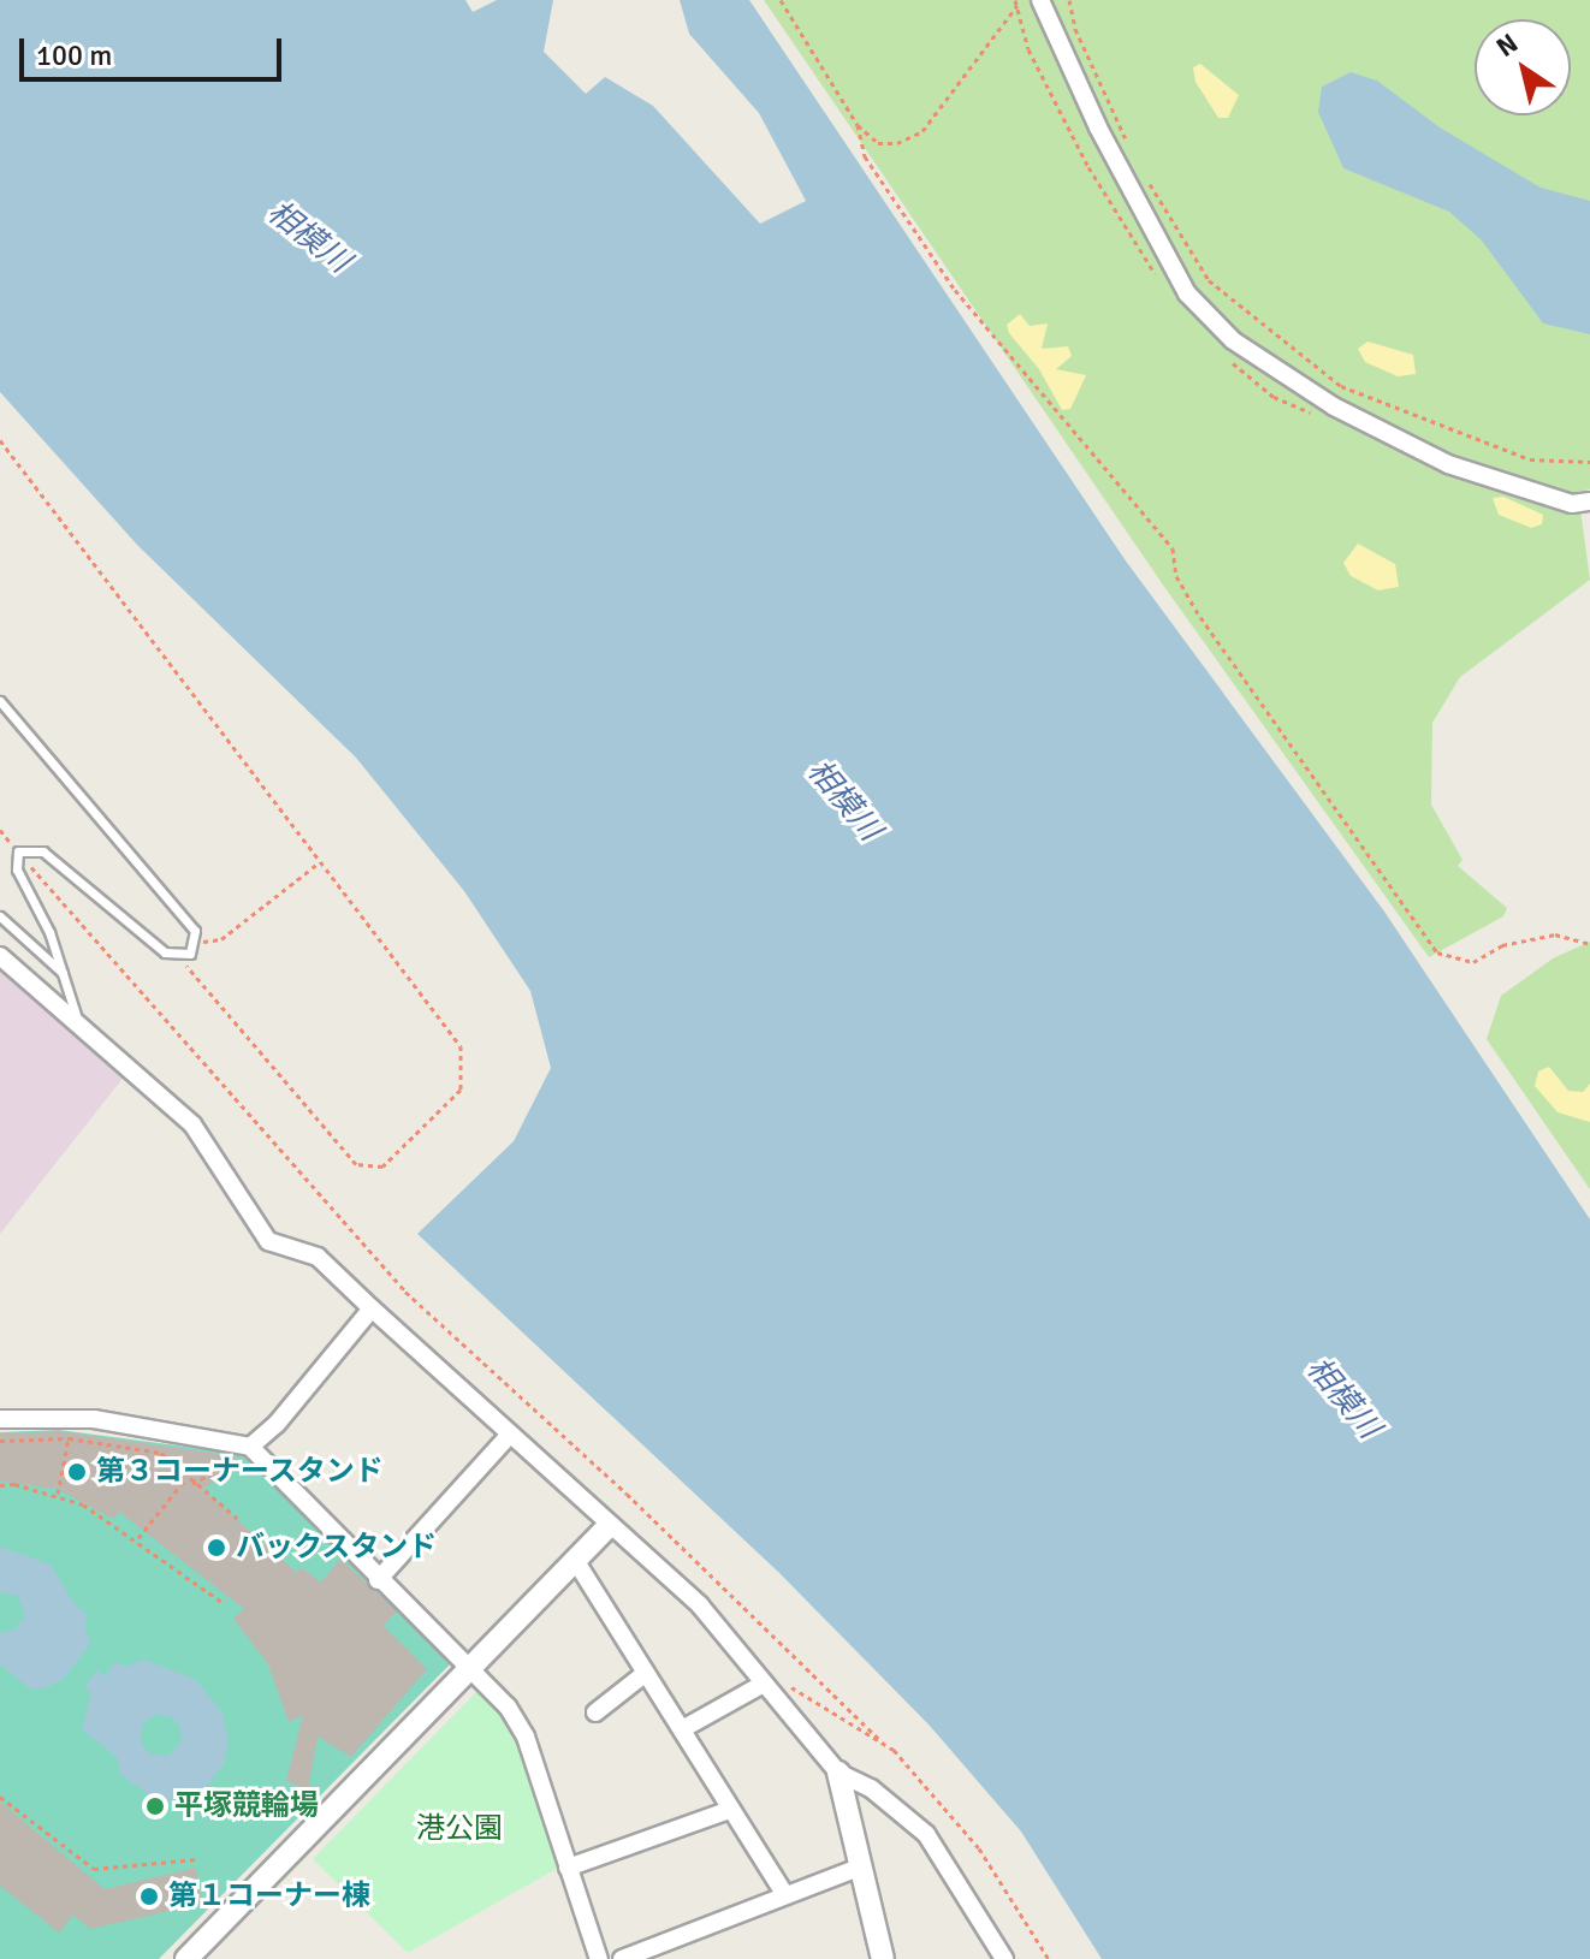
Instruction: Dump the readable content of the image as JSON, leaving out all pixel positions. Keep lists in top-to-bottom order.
{
  "water": ["相模川"],
  "parks": ["港公園"],
  "places": [
    "第３コーナースタンド",
    "バックスタンド",
    "平塚競輪場",
    "第１コーナー棟"
  ],
  "scale_bar": "100 m",
  "north": "top left"
}
